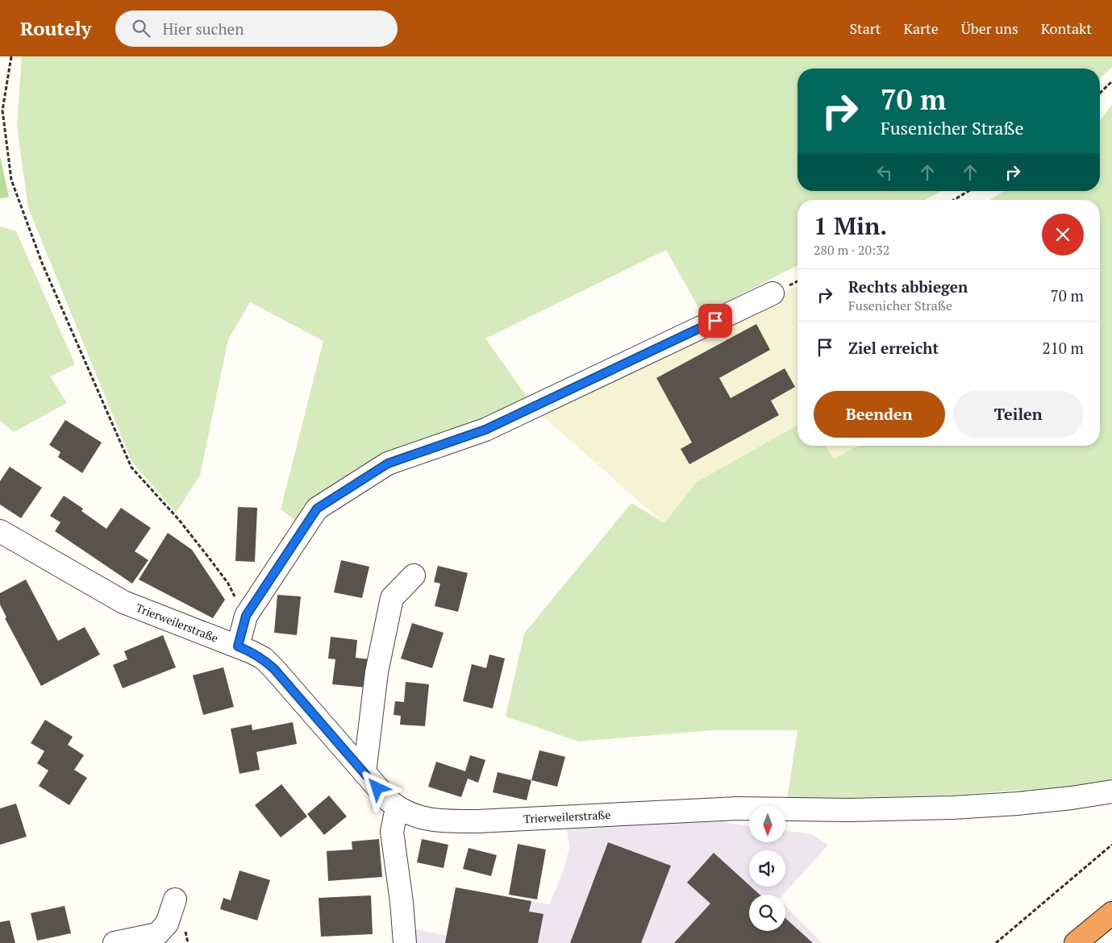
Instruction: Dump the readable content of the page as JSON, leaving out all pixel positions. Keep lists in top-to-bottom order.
{
  "streets": {
    "street": ["Trierweilerstraße"]
  },
  "north": "bottom",
  "page": {
    "header": "Routely",
    "search": "Hier suchen",
    "nav": [
      "Start",
      "Karte",
      "Über uns",
      "Kontakt"
    ],
    "turn": ["70 m", "Fusenicher Straße"],
    "heading": ["1 Min.", "280 m · 20:32"],
    "list": [
      {
        "name": "Rechts abbiegen",
        "note": "Fusenicher Straße",
        "value": "70 m"
      },
      {
        "name": "Ziel erreicht",
        "value": "210 m"
      }
    ],
    "buttons": ["Beenden", "Teilen"]
  }
}
